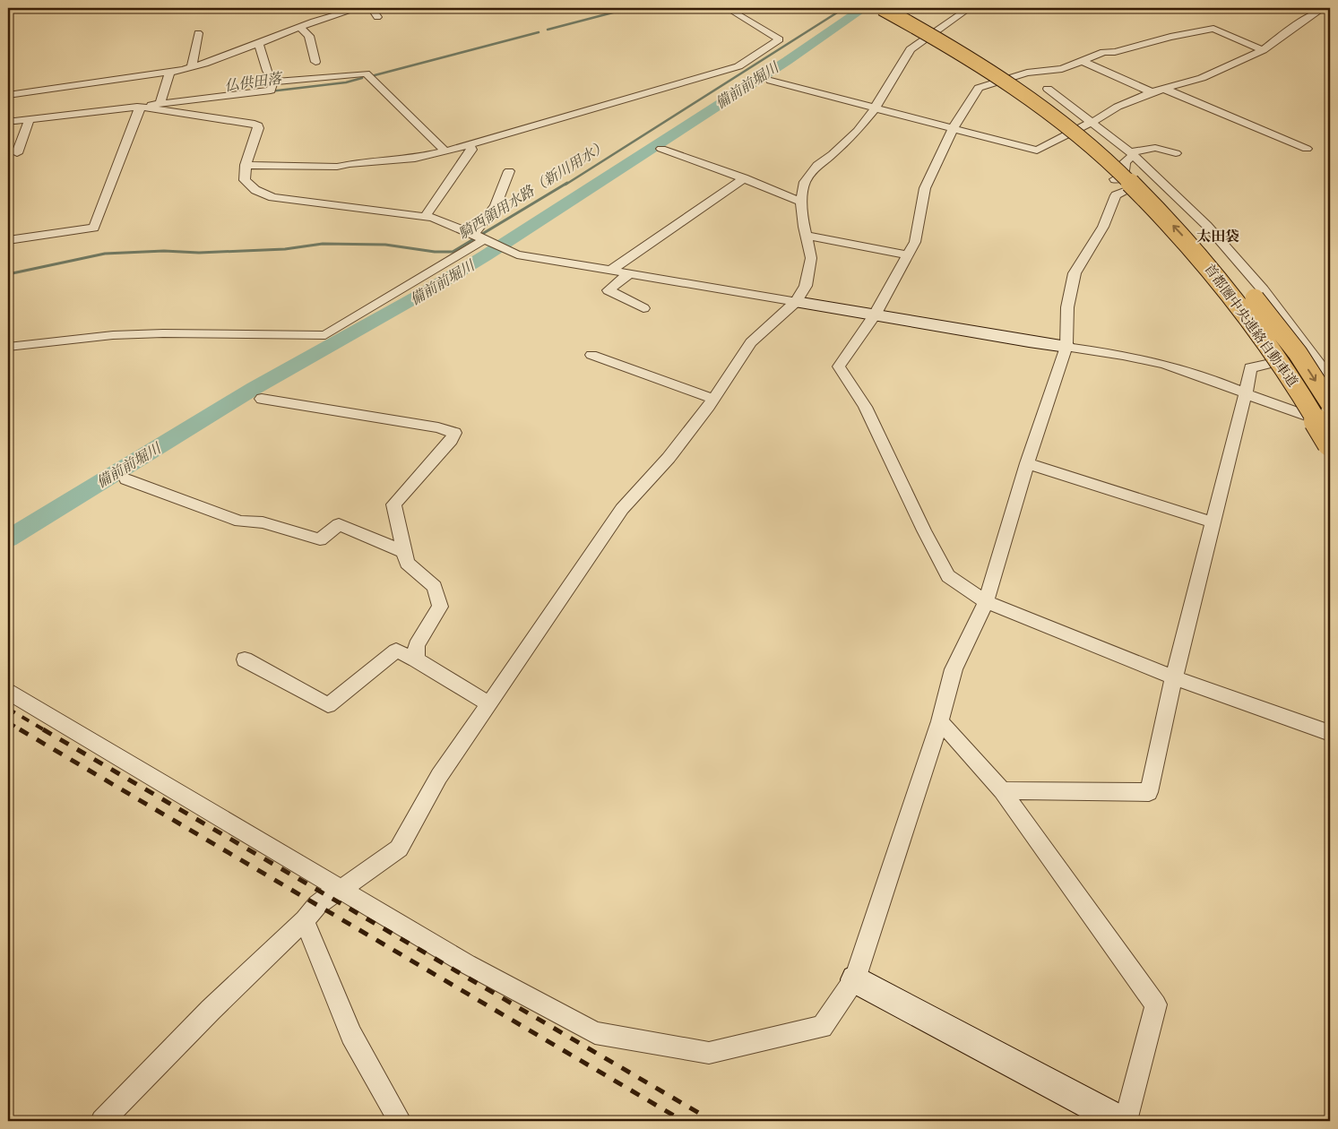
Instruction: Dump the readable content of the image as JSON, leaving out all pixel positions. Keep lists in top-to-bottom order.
{
  "streets": {
    "highway": ["首都圏中央連絡自動車道"]
  },
  "districts": ["太田袋"],
  "water": ["仏供田落", "備前前堀川", "騎西領用水路（新川用水）"]
}
